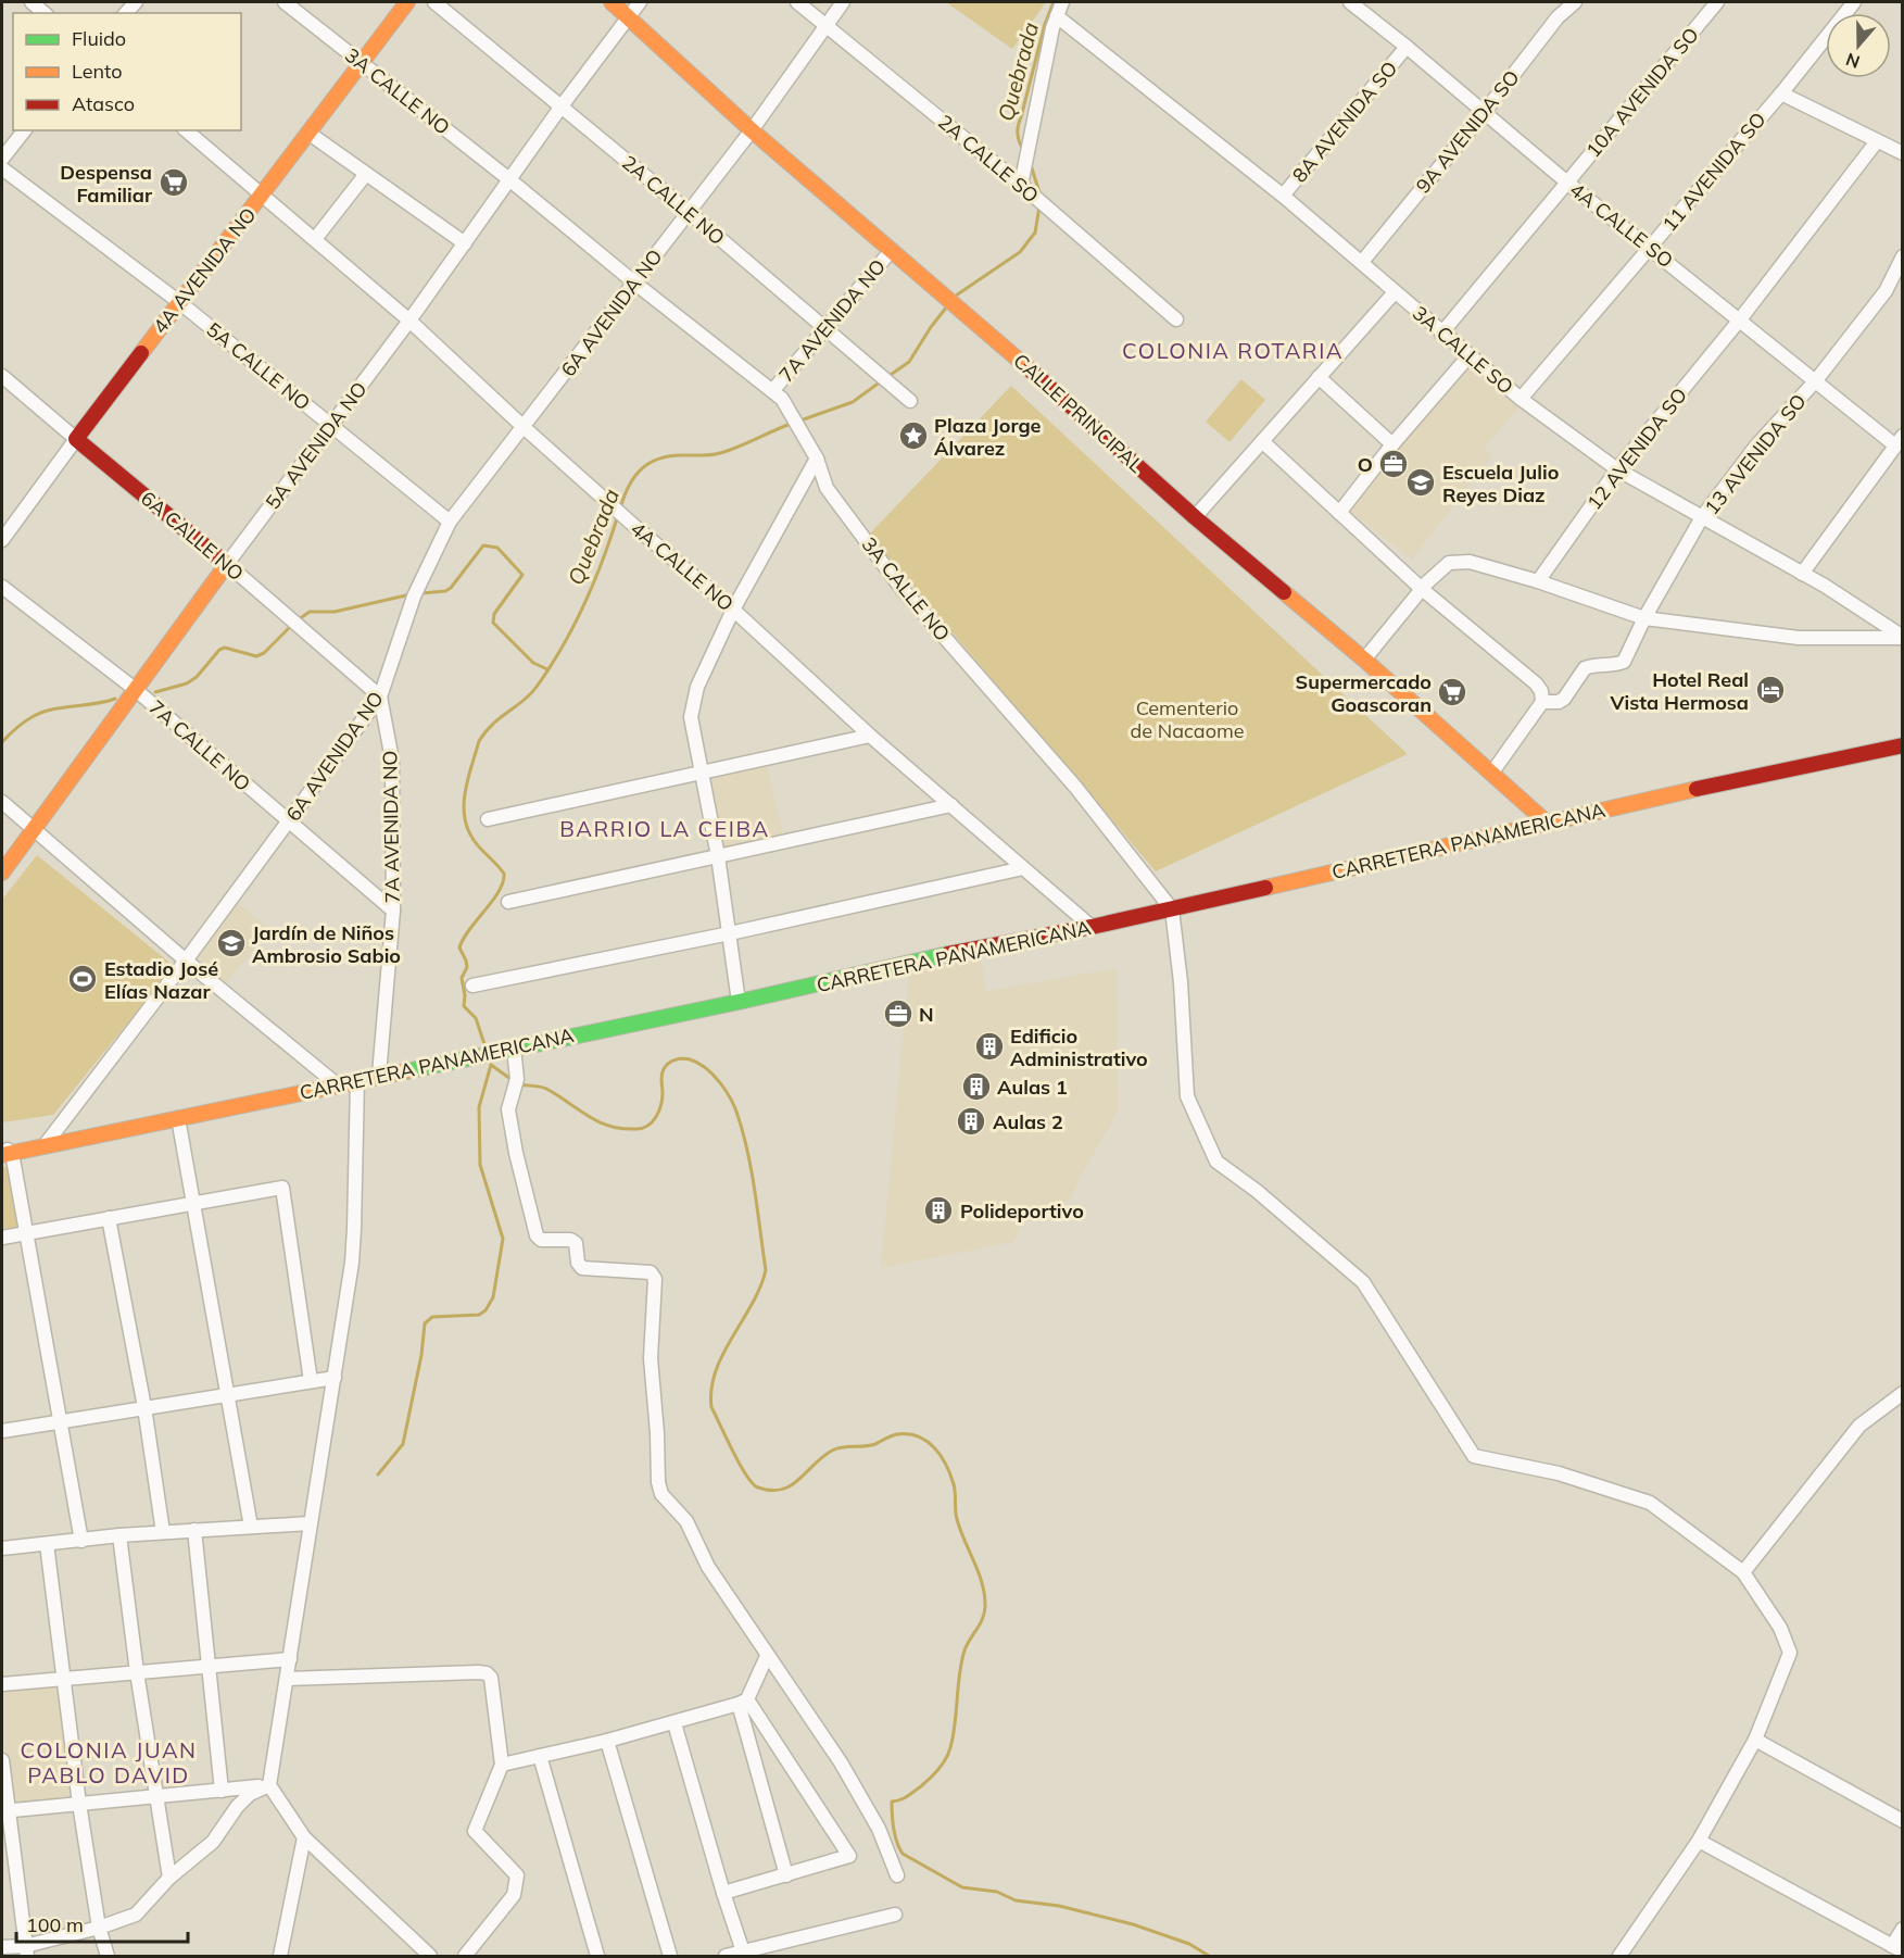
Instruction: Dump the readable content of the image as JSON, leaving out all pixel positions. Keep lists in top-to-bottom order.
{
  "streets": {
    "main road": [
      "4A AVENIDA NO",
      "CALLE PRINCIPAL",
      "5A AVENIDA NO",
      "6A CALLE NO",
      "CARRETERA PANAMERICANA"
    ],
    "street": [
      "3A CALLE NO",
      "10A AVENIDA SO",
      "8A AVENIDA SO",
      "9A AVENIDA SO",
      "2A CALLE SO",
      "11 AVENIDA SO",
      "2A CALLE NO",
      "4A CALLE SO",
      "6A AVENIDA NO",
      "7A AVENIDA NO",
      "3A CALLE SO",
      "5A CALLE NO",
      "12 AVENIDA SO",
      "13 AVENIDA SO",
      "4A CALLE NO",
      "7A CALLE NO"
    ]
  },
  "crossings": [
    ["3A CALLE NO", "4A AVENIDA NO"],
    ["3A CALLE NO", "6A AVENIDA NO"],
    ["3A CALLE NO", "7A AVENIDA NO"],
    ["3A CALLE NO", "5A AVENIDA NO"],
    ["3A CALLE NO", "CARRETERA PANAMERICANA"],
    ["10A AVENIDA SO", "4A CALLE SO"],
    ["10A AVENIDA SO", "3A CALLE SO"],
    ["8A AVENIDA SO", "4A CALLE SO"],
    ["8A AVENIDA SO", "3A CALLE SO"],
    ["9A AVENIDA SO", "4A CALLE SO"],
    ["9A AVENIDA SO", "3A CALLE SO"],
    ["2A CALLE SO", "6A AVENIDA NO"],
    ["11 AVENIDA SO", "4A CALLE SO"],
    ["11 AVENIDA SO", "3A CALLE SO"],
    ["2A CALLE NO", "6A AVENIDA NO"],
    ["2A CALLE NO", "7A AVENIDA NO"],
    ["2A CALLE NO", "5A AVENIDA NO"],
    ["4A CALLE SO", "12 AVENIDA SO"],
    ["4A CALLE SO", "13 AVENIDA SO"],
    ["4A AVENIDA NO", "5A CALLE NO"],
    ["4A AVENIDA NO", "6A CALLE NO"],
    ["4A AVENIDA NO", "4A CALLE NO"],
    ["6A AVENIDA NO", "7A AVENIDA NO"],
    ["6A AVENIDA NO", "5A CALLE NO"],
    ["6A AVENIDA NO", "CALLE PRINCIPAL"],
    ["6A AVENIDA NO", "6A CALLE NO"],
    ["6A AVENIDA NO", "4A CALLE NO"],
    ["6A AVENIDA NO", "7A CALLE NO"],
    ["6A AVENIDA NO", "CARRETERA PANAMERICANA"],
    ["7A AVENIDA NO", "CALLE PRINCIPAL"],
    ["7A AVENIDA NO", "6A CALLE NO"],
    ["7A AVENIDA NO", "7A CALLE NO"],
    ["7A AVENIDA NO", "CARRETERA PANAMERICANA"],
    ["3A CALLE SO", "12 AVENIDA SO"],
    ["3A CALLE SO", "13 AVENIDA SO"],
    ["5A CALLE NO", "5A AVENIDA NO"],
    ["CALLE PRINCIPAL", "5A AVENIDA NO"],
    ["CALLE PRINCIPAL", "CARRETERA PANAMERICANA"],
    ["5A AVENIDA NO", "6A CALLE NO"],
    ["5A AVENIDA NO", "4A CALLE NO"],
    ["5A AVENIDA NO", "7A CALLE NO"],
    ["4A CALLE NO", "CARRETERA PANAMERICANA"]
  ],
  "districts": ["COLONIA ROTARIA", "BARRIO LA CEIBA", "COLONIA JUAN PABLO DAVID"],
  "water": ["Quebrada"],
  "parks": ["Cementerio de Nacaome"],
  "places": {
    "supermarket": ["Despensa Familiar", "Supermercado Goascoran"],
    "place": ["Plaza Jorge Álvarez"],
    "office": ["O", "N"],
    "school or university": ["Escuela Julio Reyes Diaz", "Jardín de Niños Ambrosio Sabio"],
    "hotel": ["Hotel Real Vista Hermosa"],
    "sports": ["Estadio José Elías Nazar"],
    "building": [
      "Edificio Administrativo",
      "Aulas 1",
      "Aulas 2",
      "Polideportivo"
    ]
  },
  "legend": ["Fluido", "Lento", "Atasco"],
  "scale_bar": "100 m",
  "north": "bottom"
}
